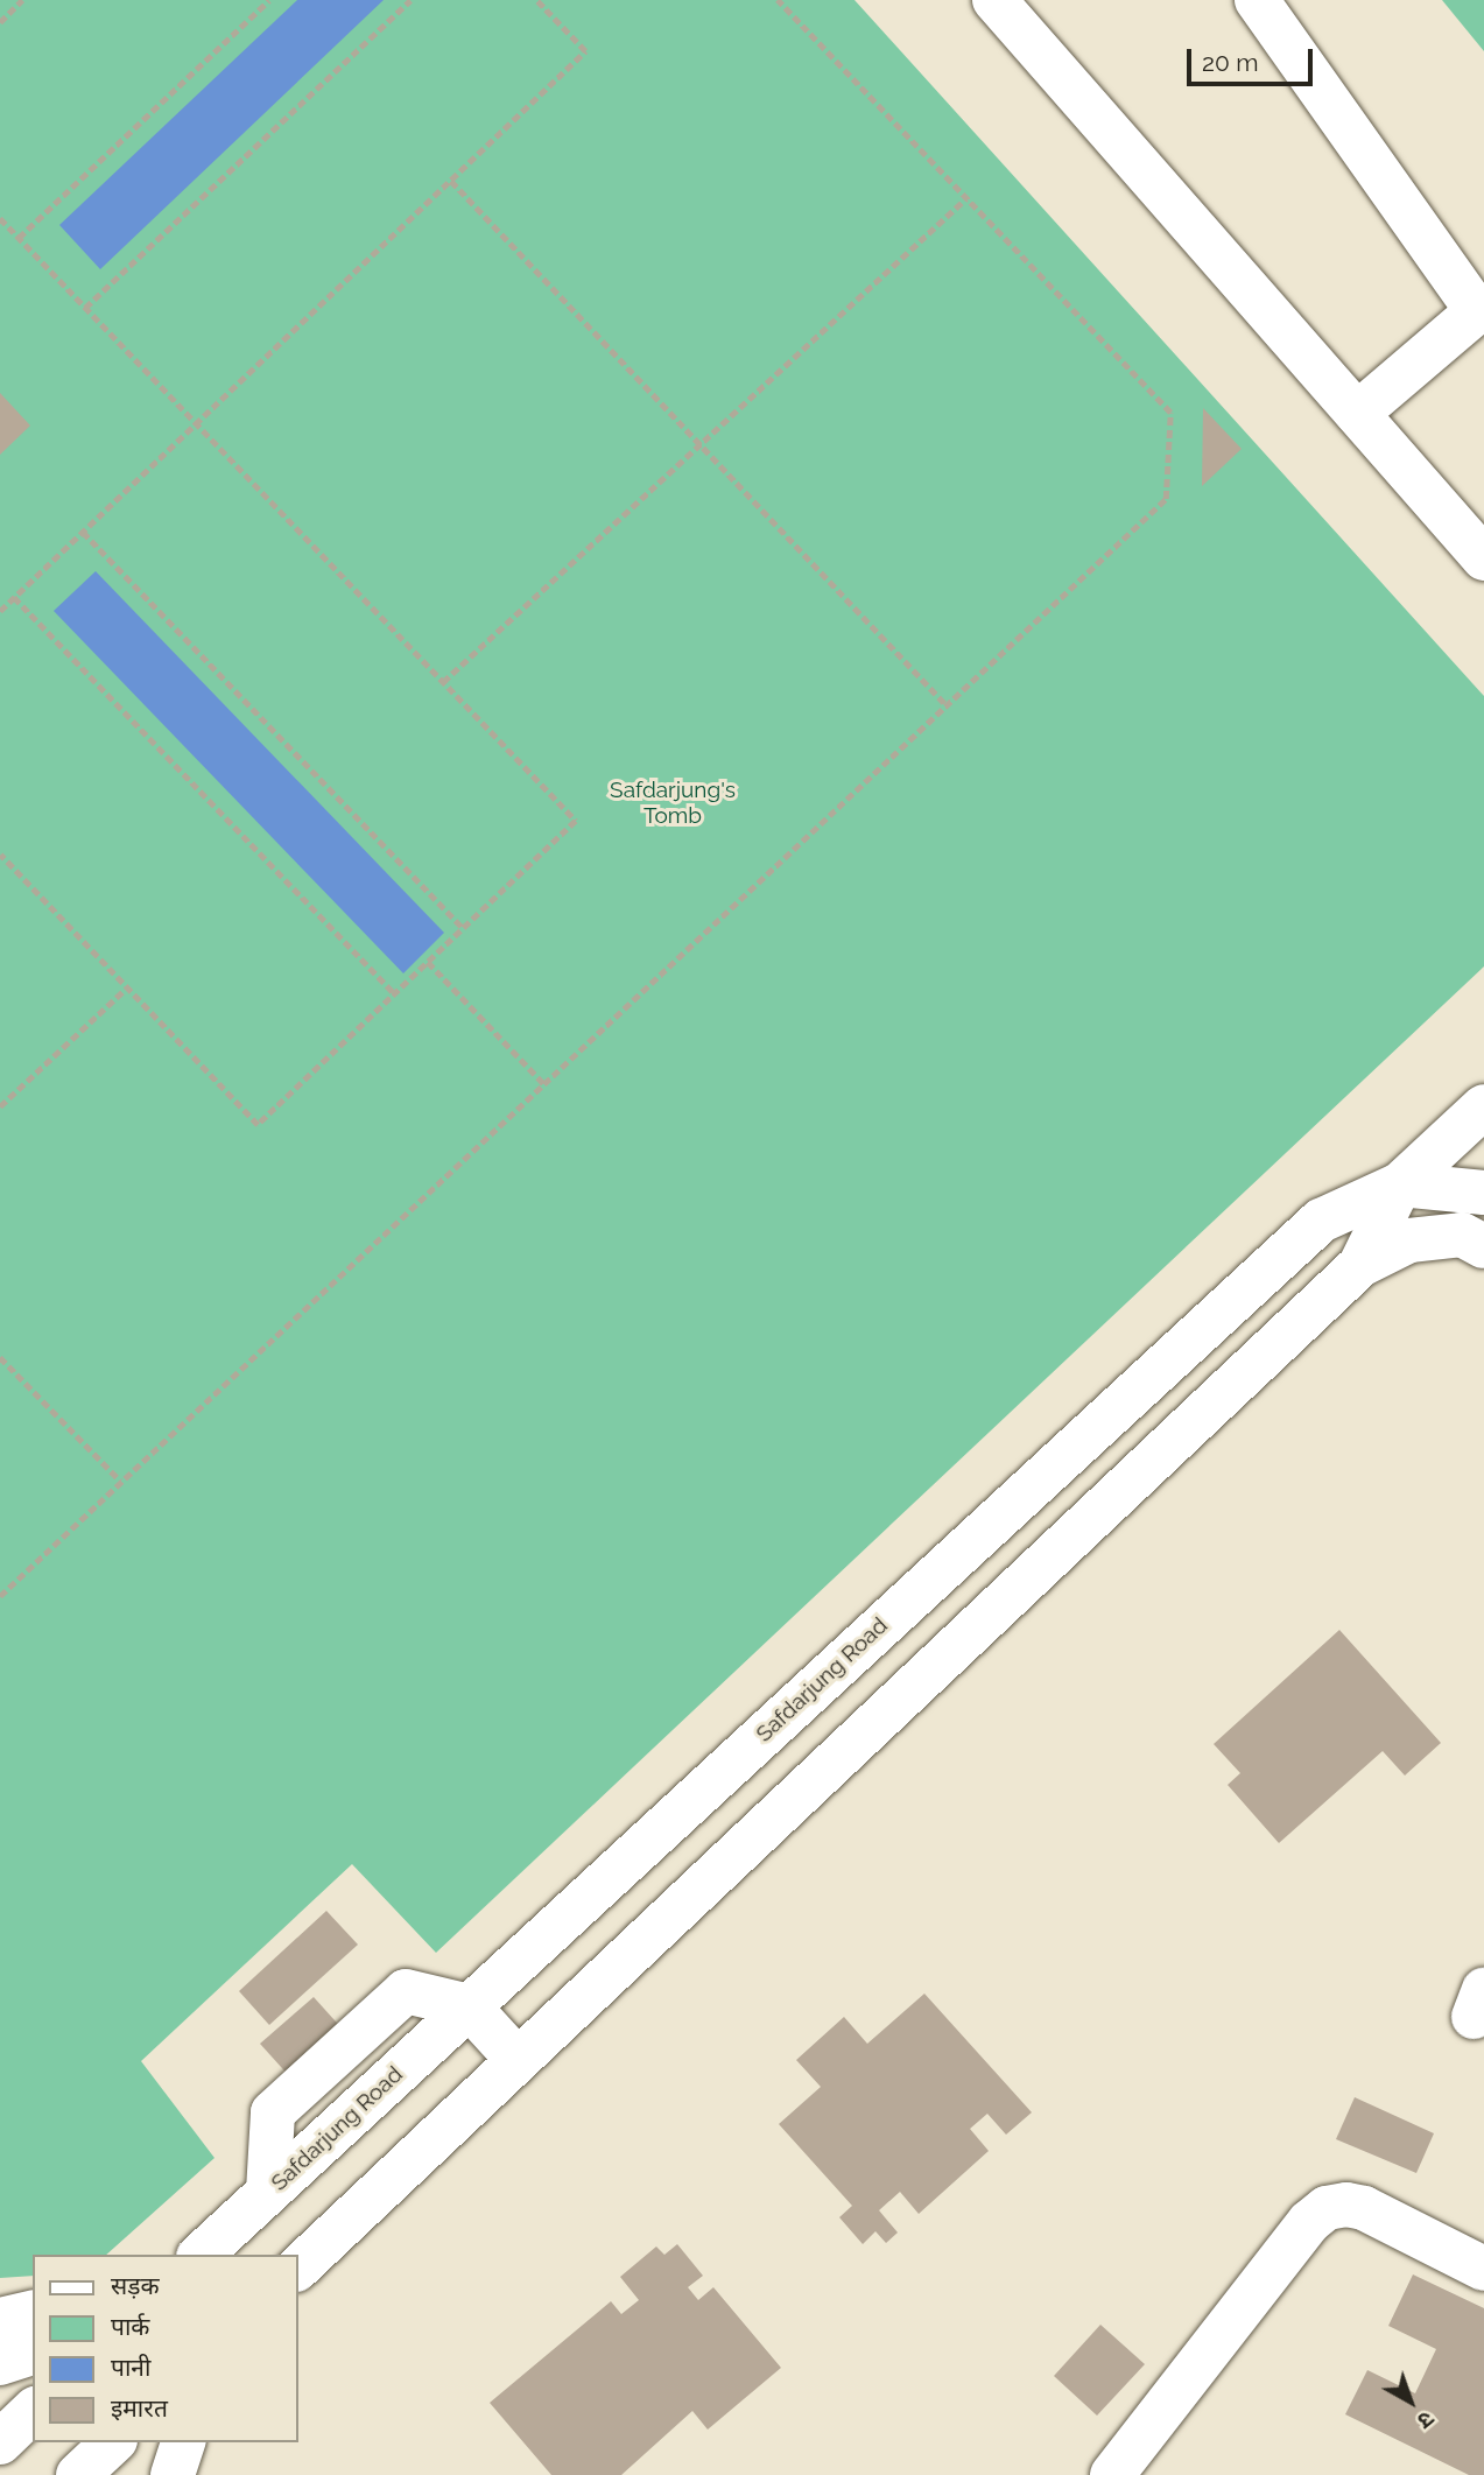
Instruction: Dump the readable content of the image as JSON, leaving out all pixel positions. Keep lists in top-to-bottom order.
{
  "streets": {
    "main road": ["Safdarjung Road"]
  },
  "parks": ["Safdarjung's Tomb"],
  "legend": [
    "सड़क",
    "पार्क",
    "पानी",
    "इमारत"
  ],
  "scale_bar": "20 m",
  "north": "bottom right"
}
